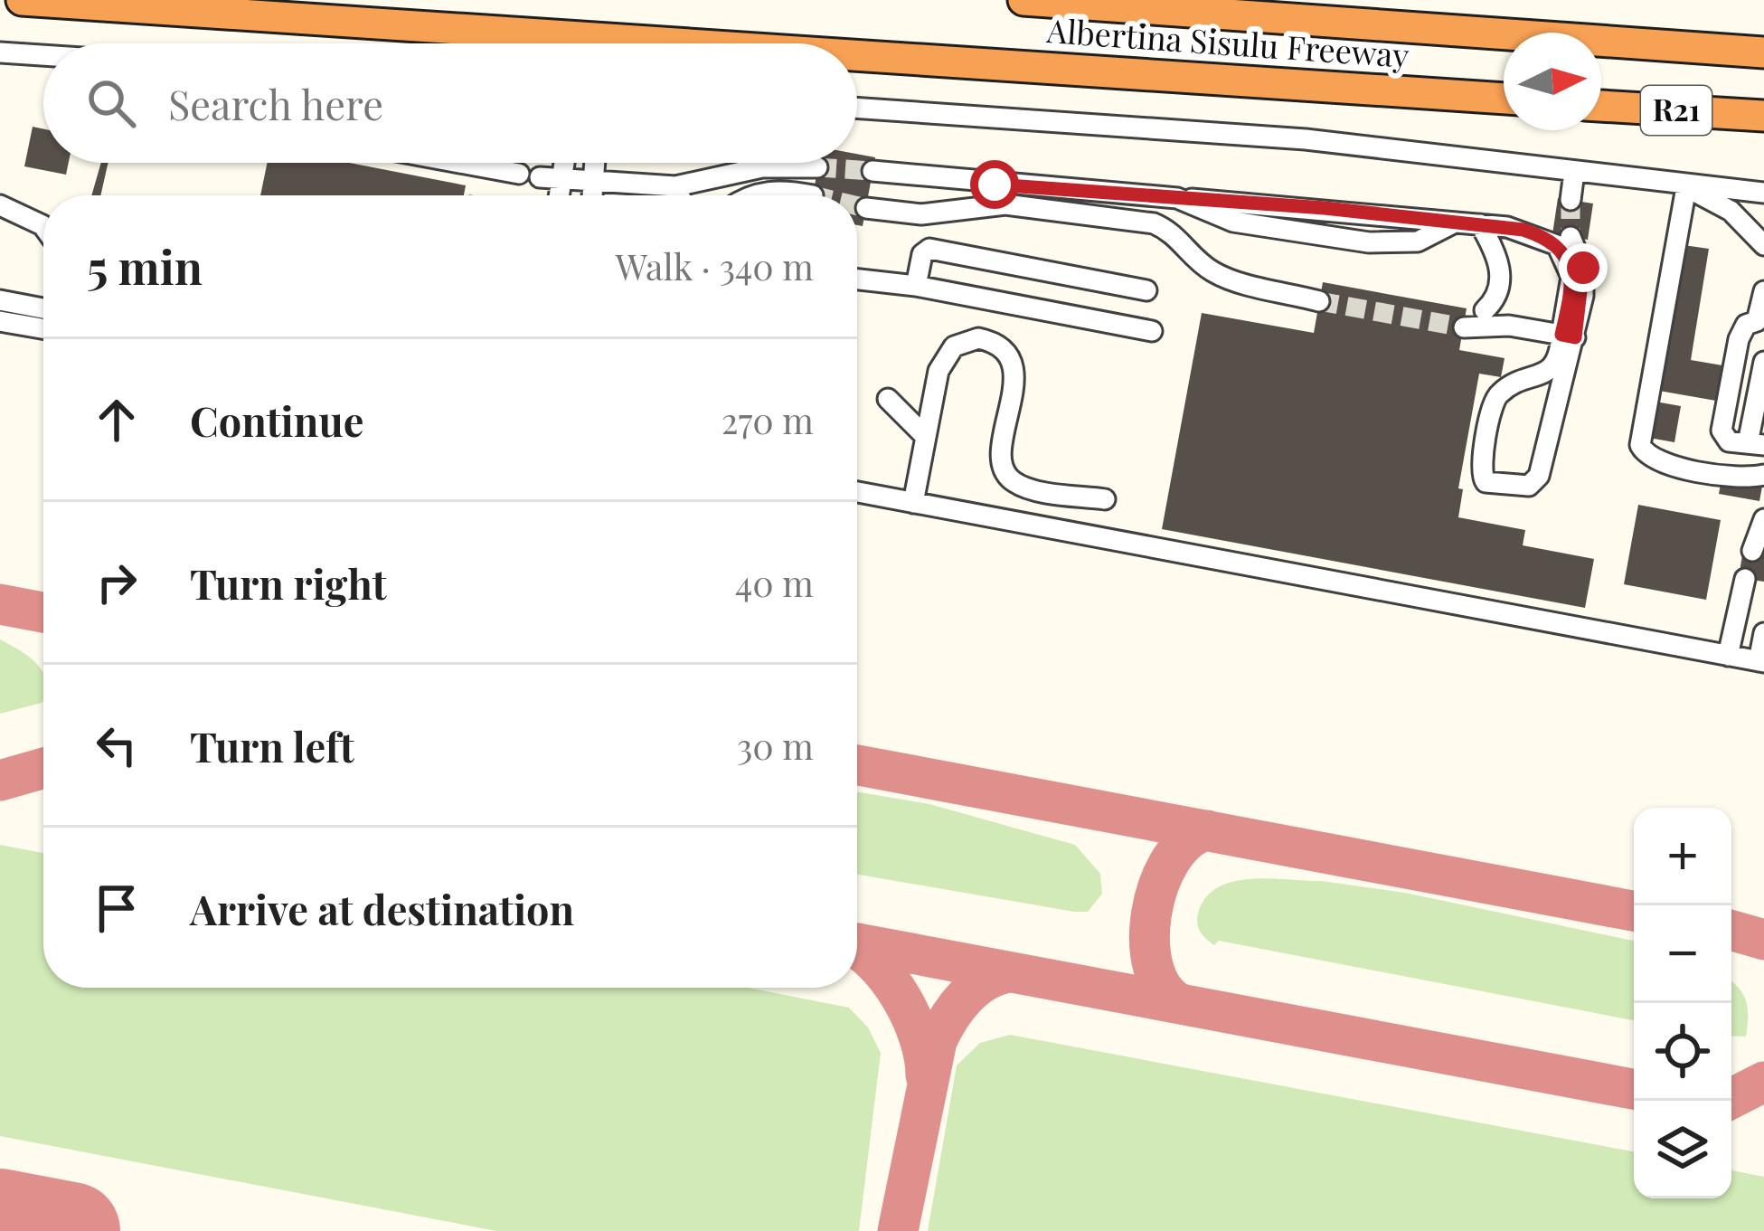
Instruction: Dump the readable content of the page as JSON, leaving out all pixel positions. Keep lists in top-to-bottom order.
{
  "streets": {
    "highway": ["Albertina Sisulu Freeway", "R21"]
  },
  "north": "right",
  "page": {
    "search": "Search here",
    "heading": ["5 min", "Walk · 340 m"],
    "list": [
      ["Continue", "270 m"],
      ["Turn right", "40 m"],
      ["Turn left", "30 m"],
      "Arrive at destination"
    ],
    "map_buttons": ["+", "−"]
  }
}
